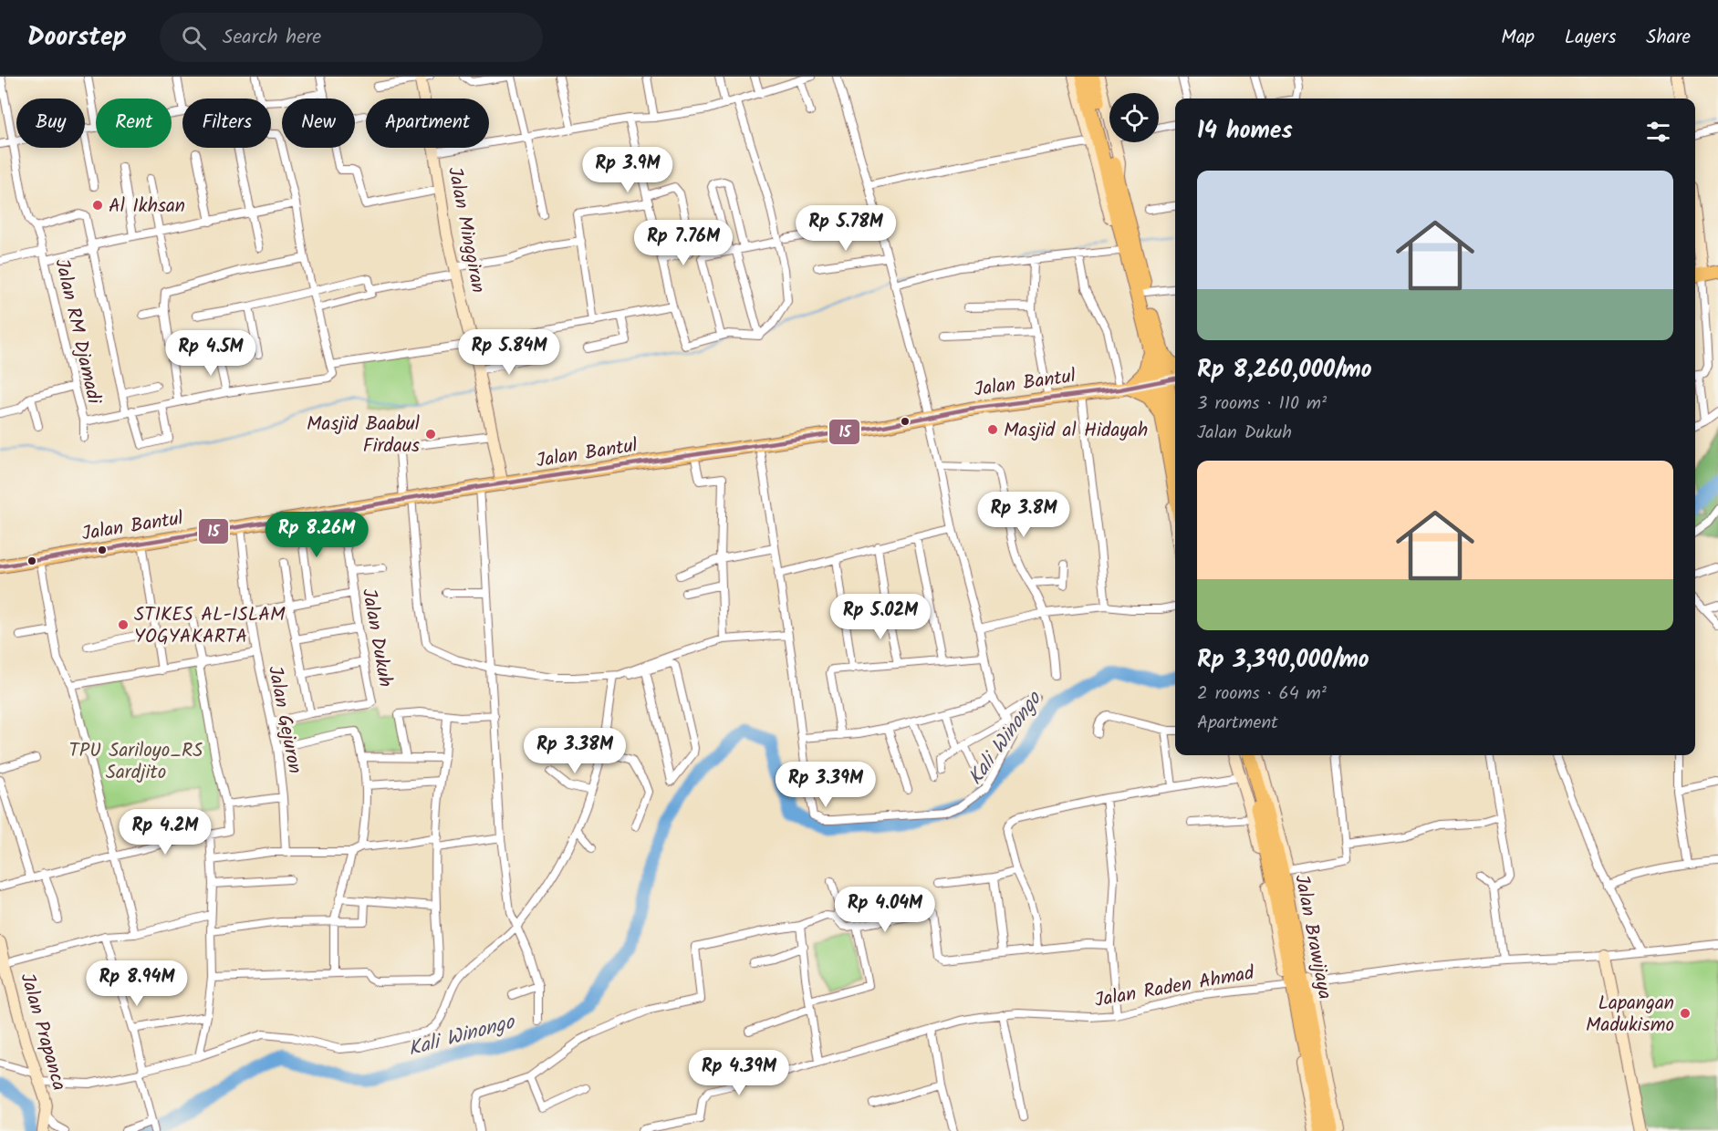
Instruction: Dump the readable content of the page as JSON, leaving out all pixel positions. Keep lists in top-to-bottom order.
{
  "streets": {
    "highway": ["Jalan Brawijaya"],
    "main road": ["Jalan Bantul"],
    "street": [
      "Jalan Minggiran",
      "Jalan RM Djamadi",
      "Jalan Dukuh",
      "Jalan Gejuron",
      "Jalan Raden Ahmad",
      "Jalan Prapanca"
    ]
  },
  "crossings": [
    ["Jalan Minggiran", "Jalan Bantul"],
    ["Jalan Bantul", "Jalan Dukuh"],
    ["Jalan Bantul", "Jalan Gejuron"]
  ],
  "water": ["Kali Winongo"],
  "parks": ["TPU Sariloyo_RS Sardjito"],
  "places": [
    "Al Ikhsan",
    "Masjid al Hidayah",
    "Masjid Baabul Firdaus",
    "STIKES AL-ISLAM YOGYAKARTA",
    "Lapangan Madukismo"
  ],
  "lines": ["transit line 15"],
  "page": {
    "header": "Doorstep",
    "search": "Search here",
    "nav": ["Map", "Layers", "Share"],
    "chip": [
      "Buy",
      "Rent",
      "Filters",
      "New",
      "Apartment"
    ],
    "heading": "14 homes",
    "price": [
      "Rp 3.9M",
      "Rp 5.78M",
      "Rp 7.76M",
      "Rp 5.84M",
      "Rp 4.5M",
      "Rp 3.8M",
      "Rp 8.26M",
      "Rp 5.02M",
      "Rp 3.38M",
      "Rp 3.39M",
      "Rp 4.2M",
      "Rp 4.04M",
      "Rp 8.94M",
      "Rp 4.39M"
    ],
    "list": [
      {
        "name": "Rp 8,260,000/mo",
        "note": "3 rooms · 110 m² · Jalan Dukuh"
      },
      {
        "name": "Rp 3,390,000/mo",
        "note": "2 rooms · 64 m² · Apartment"
      }
    ]
  }
}
